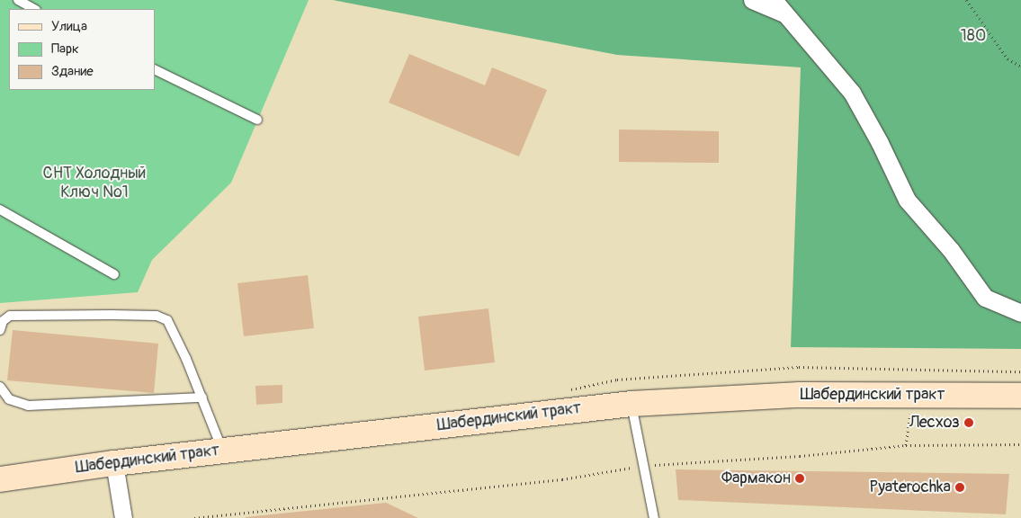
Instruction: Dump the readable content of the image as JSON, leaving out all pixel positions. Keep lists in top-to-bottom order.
{
  "streets": {
    "main road": ["Шабердинский тракт"]
  },
  "parks": ["180", "СНТ Холодный Ключ №1"],
  "places": ["Лесхоз", "Фармакон", "Pyaterochka"],
  "legend": ["Улица", "Парк", "Здание"]
}
